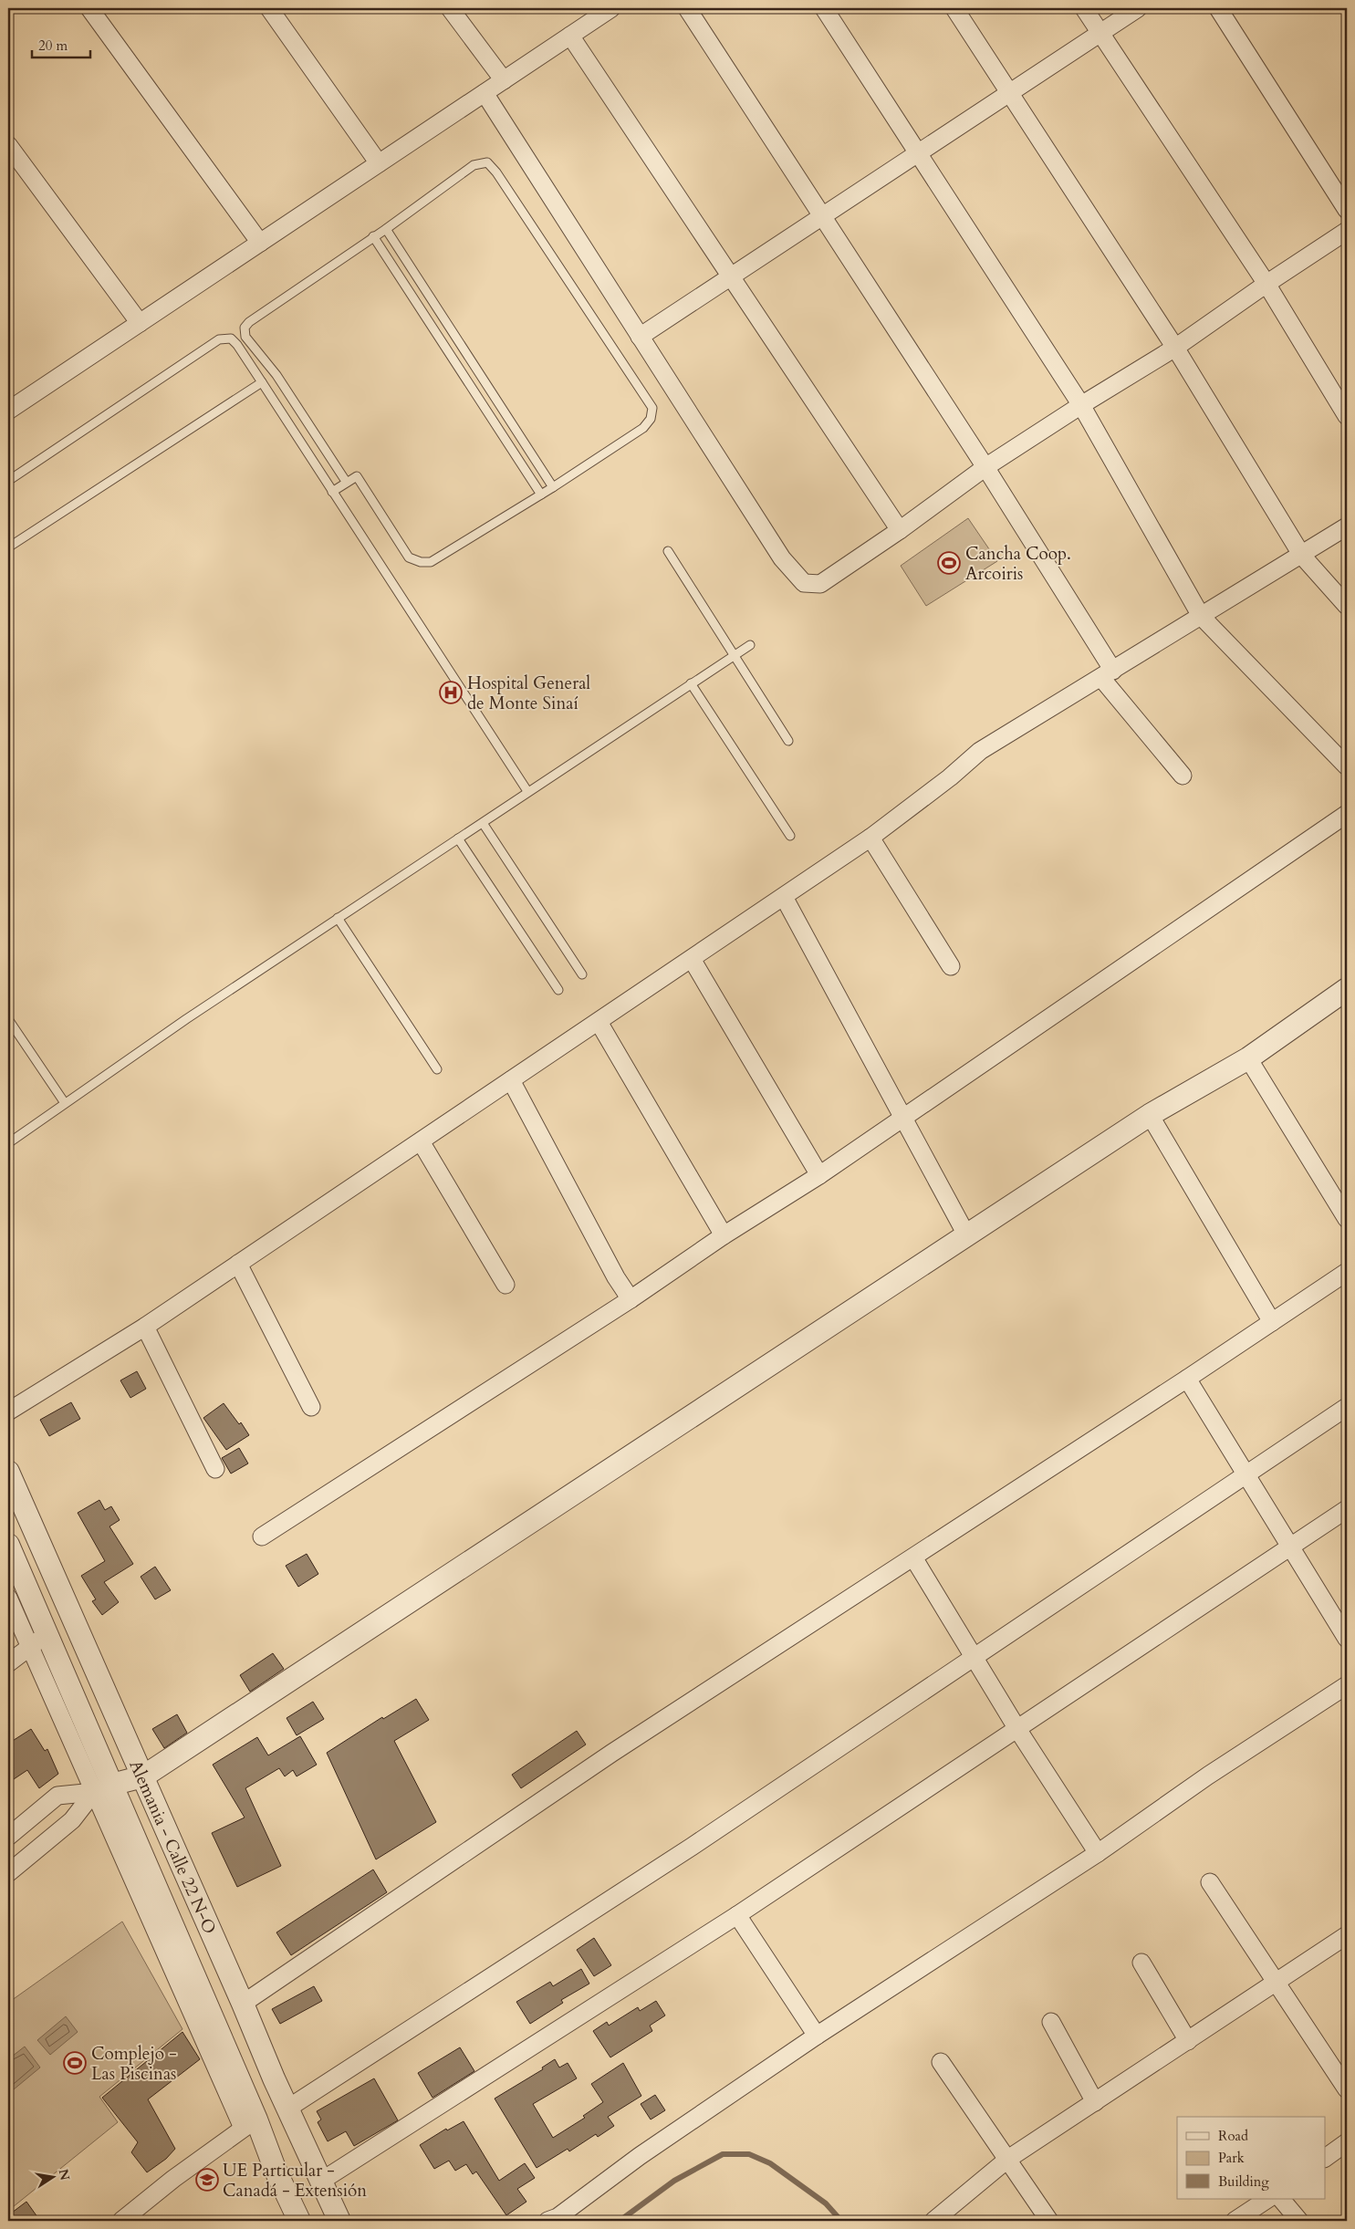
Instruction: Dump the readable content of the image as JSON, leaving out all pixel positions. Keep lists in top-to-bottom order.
{
  "streets": {
    "street": ["Alemania - Calle 22 N-O"]
  },
  "places": {
    "sports": ["Cancha Coop. Arcoiris", "Complejo - Las Piscinas"],
    "hospital": ["Hospital General de Monte Sinaí"],
    "school or university": ["UE Particular - Canadá - Extensión"]
  },
  "legend": ["Road", "Park", "Building"],
  "scale_bar": "20 m",
  "north": "right"
}
